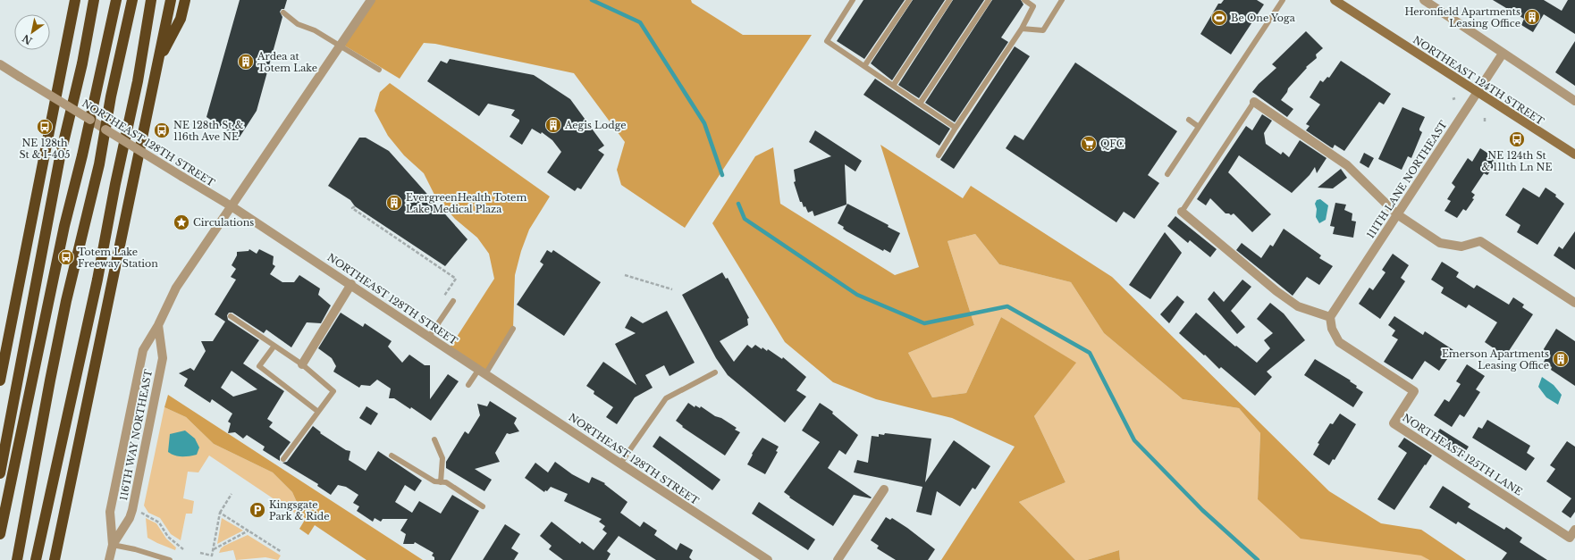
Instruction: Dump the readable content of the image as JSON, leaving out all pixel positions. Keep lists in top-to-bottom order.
{
  "streets": {
    "main road": ["NORTHEAST 124TH STREET"],
    "street": [
      "NORTHEAST 128TH STREET",
      "111TH LANE NORTHEAST",
      "116TH WAY NORTHEAST",
      "NORTHEAST 125TH LANE"
    ]
  },
  "crossings": [
    ["NORTHEAST 124TH STREET", "111TH LANE NORTHEAST"],
    ["NORTHEAST 128TH STREET", "116TH WAY NORTHEAST"],
    ["111TH LANE NORTHEAST", "NORTHEAST 125TH LANE"]
  ],
  "places": {
    "building": [
      "Heronfield Apartments Leasing Office",
      "Ardea at Totem Lake",
      "Aegis Lodge",
      "EvergreenHealth Totem Lake Medical Plaza",
      "Emerson Apartments Leasing Office"
    ],
    "sports": ["Be One Yoga"],
    "bus stop": [
      "NE 128th St & I-405",
      "NE 128th St & 116th Ave NE",
      "NE 124th St & 111th Ln NE",
      "Totem Lake Freeway Station"
    ],
    "supermarket": ["QFC"],
    "place": ["Circulations"],
    "parking": ["Kingsgate Park & Ride"]
  },
  "north": "bottom left"
}
